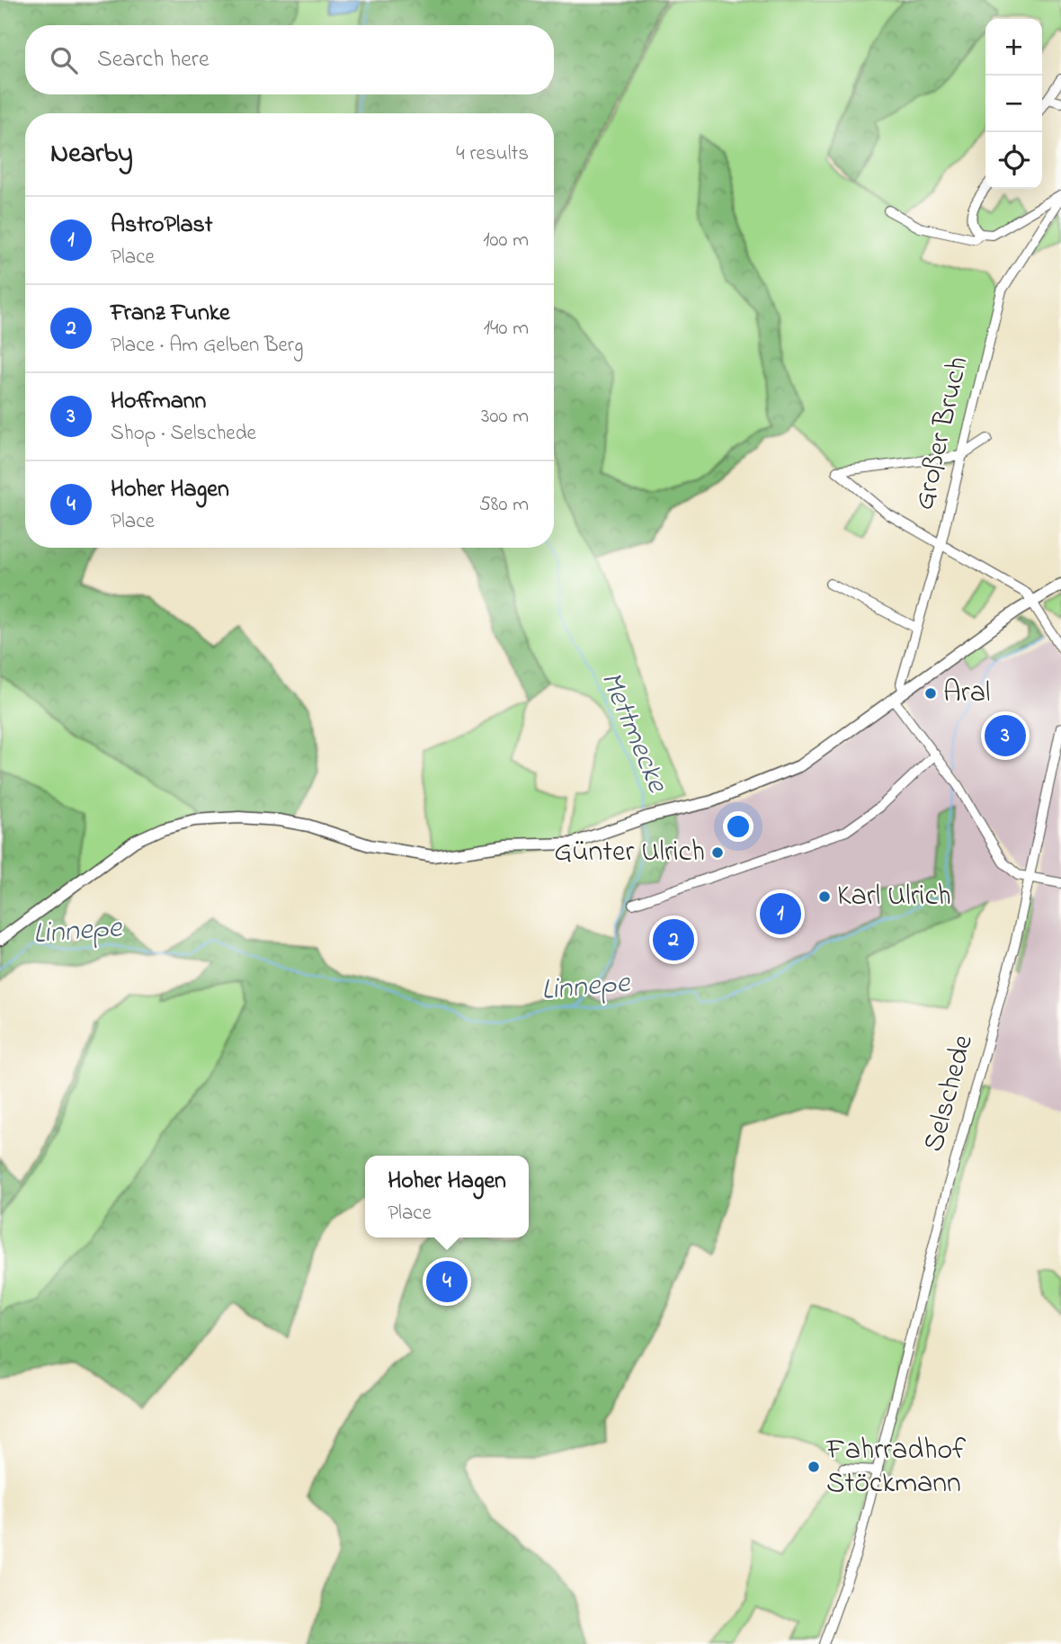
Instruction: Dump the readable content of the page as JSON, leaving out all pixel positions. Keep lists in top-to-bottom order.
{
  "streets": {
    "street": ["Großer Bruch", "Selschede"]
  },
  "water": ["Mettmecke", "Linnepe"],
  "places": [
    "Aral",
    "Günter Ulrich",
    "Karl Ulrich",
    "Fahrradhof Stöckmann"
  ],
  "page": {
    "map_buttons": ["+", "−"],
    "search": "Search here",
    "heading": ["Nearby", "4 results"],
    "list": [
      {
        "mark": "1",
        "name": "AstroPlast",
        "note": "Place",
        "value": "100 m"
      },
      {
        "mark": "2",
        "name": "Franz Funke",
        "note": "Place · Am Gelben Berg",
        "value": "140 m"
      },
      {
        "mark": "3",
        "name": "Hoffmann",
        "note": "Shop · Selschede",
        "value": "300 m"
      },
      {
        "mark": "4",
        "name": "Hoher Hagen",
        "note": "Place",
        "value": "580 m"
      }
    ],
    "pins": [
      "3",
      "1",
      "2",
      "4"
    ],
    "popup": ["Hoher Hagen", "Place"]
  }
}
